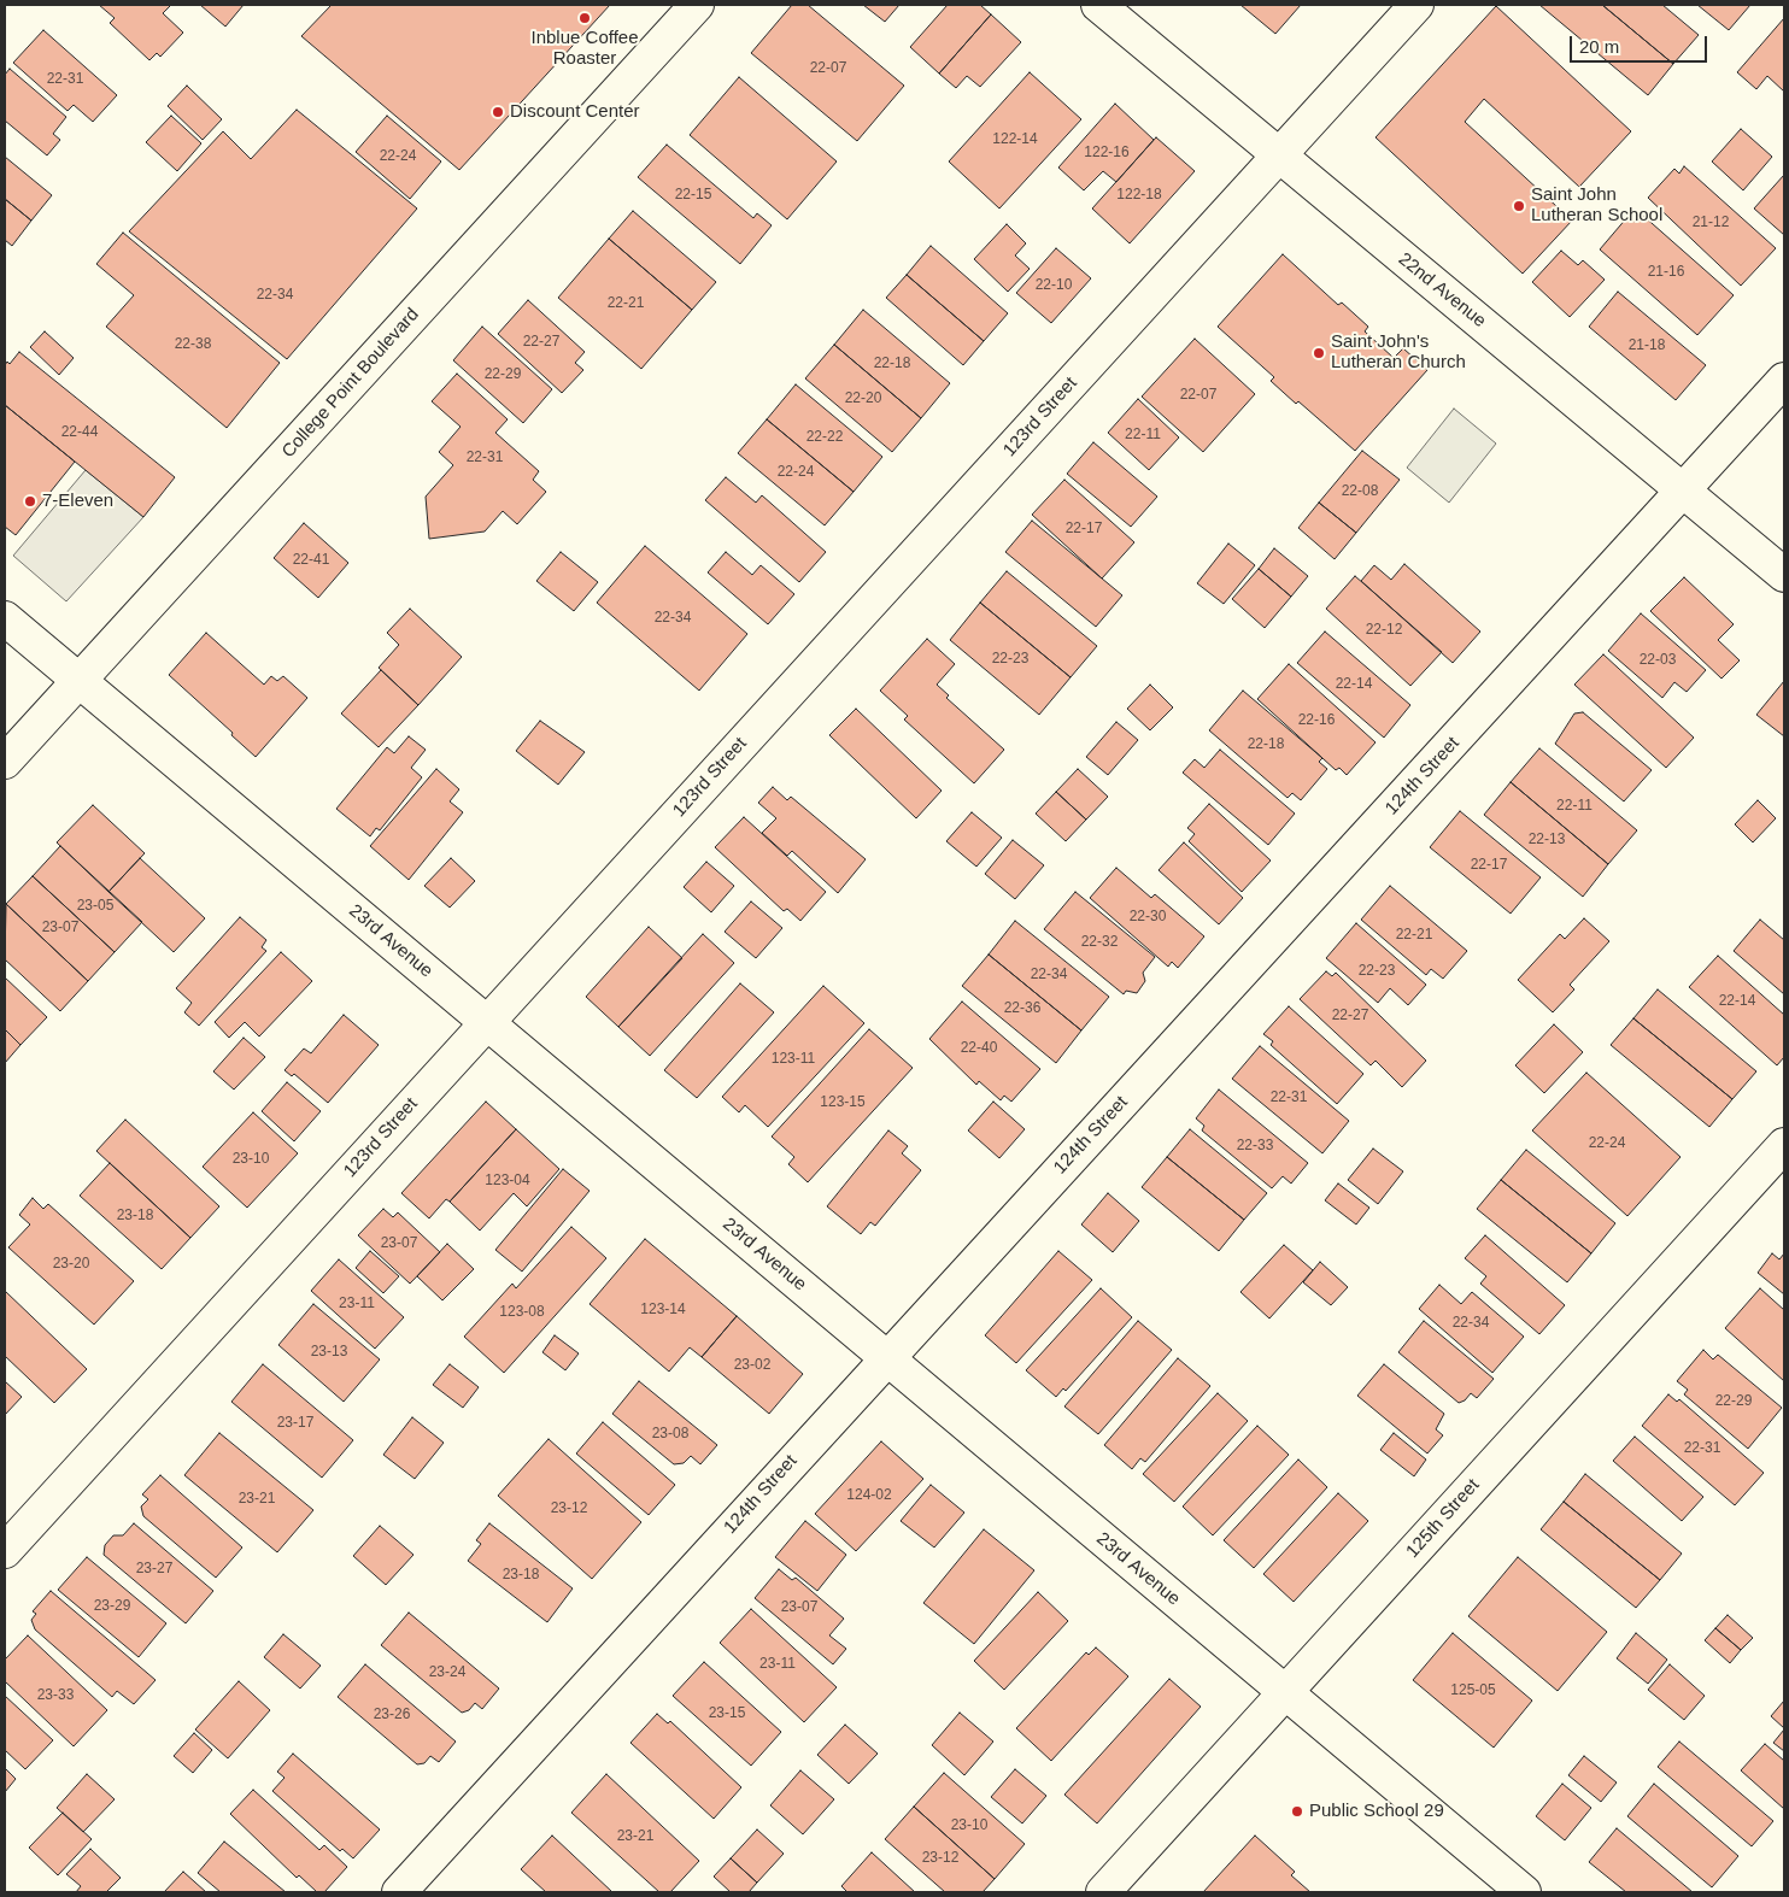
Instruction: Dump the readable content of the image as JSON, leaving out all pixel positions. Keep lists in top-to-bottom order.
{
  "streets": {
    "street": [
      "22nd Avenue",
      "College Point Boulevard",
      "123rd Street",
      "124th Street",
      "23rd Avenue",
      "125th Street"
    ]
  },
  "crossings": [
    ["22nd Avenue", "123rd Street"],
    ["22nd Avenue", "124th Street"],
    ["College Point Boulevard", "23rd Avenue"],
    ["123rd Street", "23rd Avenue"],
    ["124th Street", "23rd Avenue"],
    ["23rd Avenue", "125th Street"]
  ],
  "places": [
    "Inblue Coffee Roaster",
    "Discount Center",
    "Saint John Lutheran School",
    "Saint John's Lutheran Church",
    "7-Eleven",
    "Public School 29"
  ],
  "house_numbers": [
    "22-07",
    "22-31",
    "122-14",
    "122-16",
    "22-24",
    "22-15",
    "122-18",
    "21-12",
    "21-16",
    "22-10",
    "22-34",
    "22-21",
    "22-27",
    "22-38",
    "21-18",
    "22-18",
    "22-29",
    "22-07",
    "22-20",
    "22-44",
    "22-11",
    "22-22",
    "22-31",
    "22-24",
    "22-08",
    "22-17",
    "22-41",
    "22-34",
    "22-12",
    "22-23",
    "22-03",
    "22-14",
    "22-16",
    "22-18",
    "22-11",
    "22-13",
    "22-17",
    "23-05",
    "22-30",
    "23-07",
    "22-21",
    "22-32",
    "22-23",
    "22-34",
    "22-14",
    "22-36",
    "22-27",
    "22-40",
    "123-11",
    "22-31",
    "123-15",
    "22-24",
    "22-33",
    "23-10",
    "123-04",
    "23-18",
    "23-07",
    "23-20",
    "23-11",
    "123-14",
    "123-08",
    "22-34",
    "23-13",
    "23-02",
    "22-29",
    "23-17",
    "23-08",
    "22-31",
    "124-02",
    "23-21",
    "23-12",
    "23-27",
    "23-18",
    "23-29",
    "23-07",
    "23-11",
    "23-24",
    "125-05",
    "23-33",
    "23-15",
    "23-26",
    "23-10",
    "23-21",
    "23-12"
  ],
  "scale_bar": "20 m"
}
